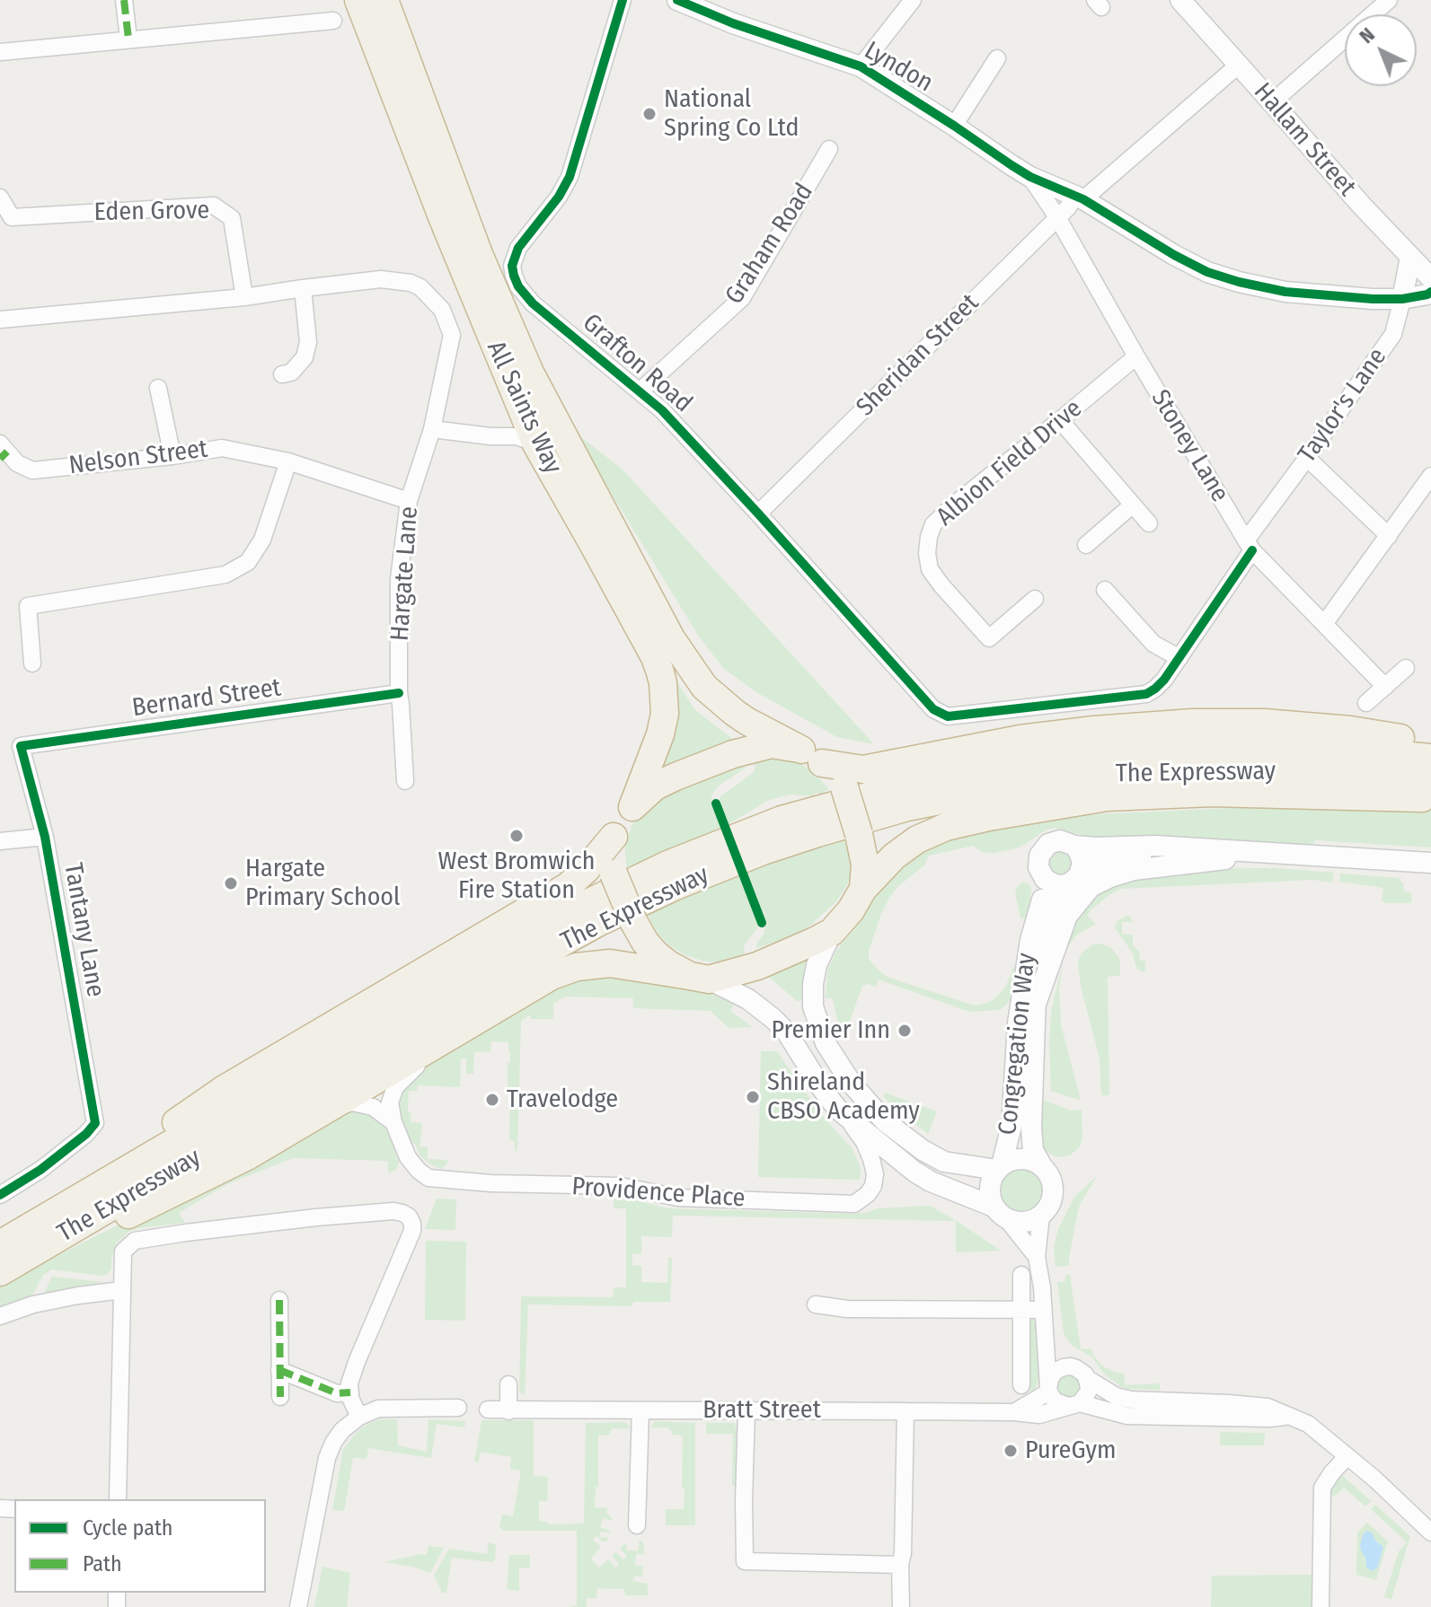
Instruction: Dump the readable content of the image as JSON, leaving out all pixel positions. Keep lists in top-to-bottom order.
{
  "streets": {
    "highway": ["All Saints Way", "The Expressway"],
    "street": [
      "Lyndon",
      "Hallam Street",
      "Eden Grove",
      "Graham Road",
      "Sheridan Street",
      "Grafton Road",
      "Taylor's Lane",
      "Stoney Lane",
      "Nelson Street",
      "Albion Field Drive",
      "Hargate Lane",
      "Bernard Street",
      "Tantany Lane",
      "Congregation Way",
      "Providence Place",
      "Bratt Street"
    ]
  },
  "crossings": [
    ["Lyndon", "Sheridan Street"],
    ["Lyndon", "Taylor's Lane"],
    ["Lyndon", "Stoney Lane"],
    ["Hallam Street", "Sheridan Street"],
    ["Hallam Street", "Taylor's Lane"],
    ["Eden Grove", "Hargate Lane"],
    ["Graham Road", "Grafton Road"],
    ["Sheridan Street", "Grafton Road"],
    ["Sheridan Street", "Stoney Lane"],
    ["Grafton Road", "Taylor's Lane"],
    ["Taylor's Lane", "Stoney Lane"],
    ["Stoney Lane", "Albion Field Drive"],
    ["Nelson Street", "Hargate Lane"],
    ["Hargate Lane", "Bernard Street"],
    ["Bernard Street", "Tantany Lane"]
  ],
  "places": [
    "National Spring Co Ltd",
    "West Bromwich Fire Station",
    "Hargate Primary School",
    "Premier Inn",
    "Shireland CBSO Academy",
    "Travelodge",
    "PureGym"
  ],
  "legend": ["Cycle path", "Path"],
  "north": "top left"
}
